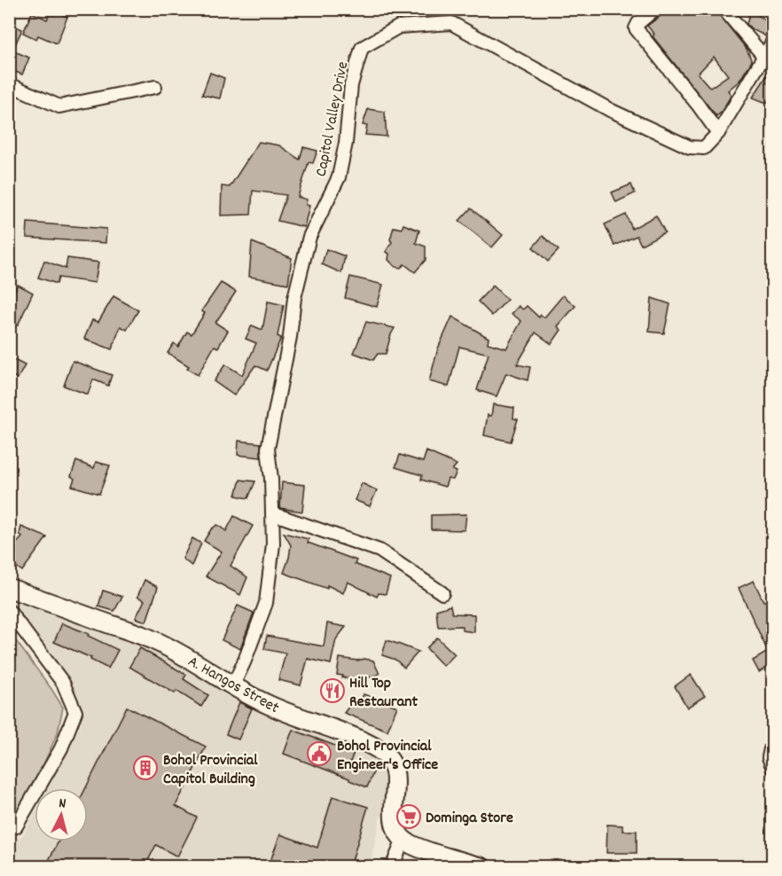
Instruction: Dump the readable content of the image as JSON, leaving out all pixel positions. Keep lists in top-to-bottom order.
{
  "streets": {
    "street": ["Capitol Valley Drive", "A. Hangos Street"]
  },
  "crossings": [
    ["Capitol Valley Drive", "A. Hangos Street"]
  ],
  "places": {
    "restaurant": ["Hill Top Restaurant"],
    "public building": ["Bohol Provincial Engineer's Office"],
    "building": ["Bohol Provincial Capitol Building"],
    "supermarket": ["Dominga Store"]
  },
  "north": "top"
}
